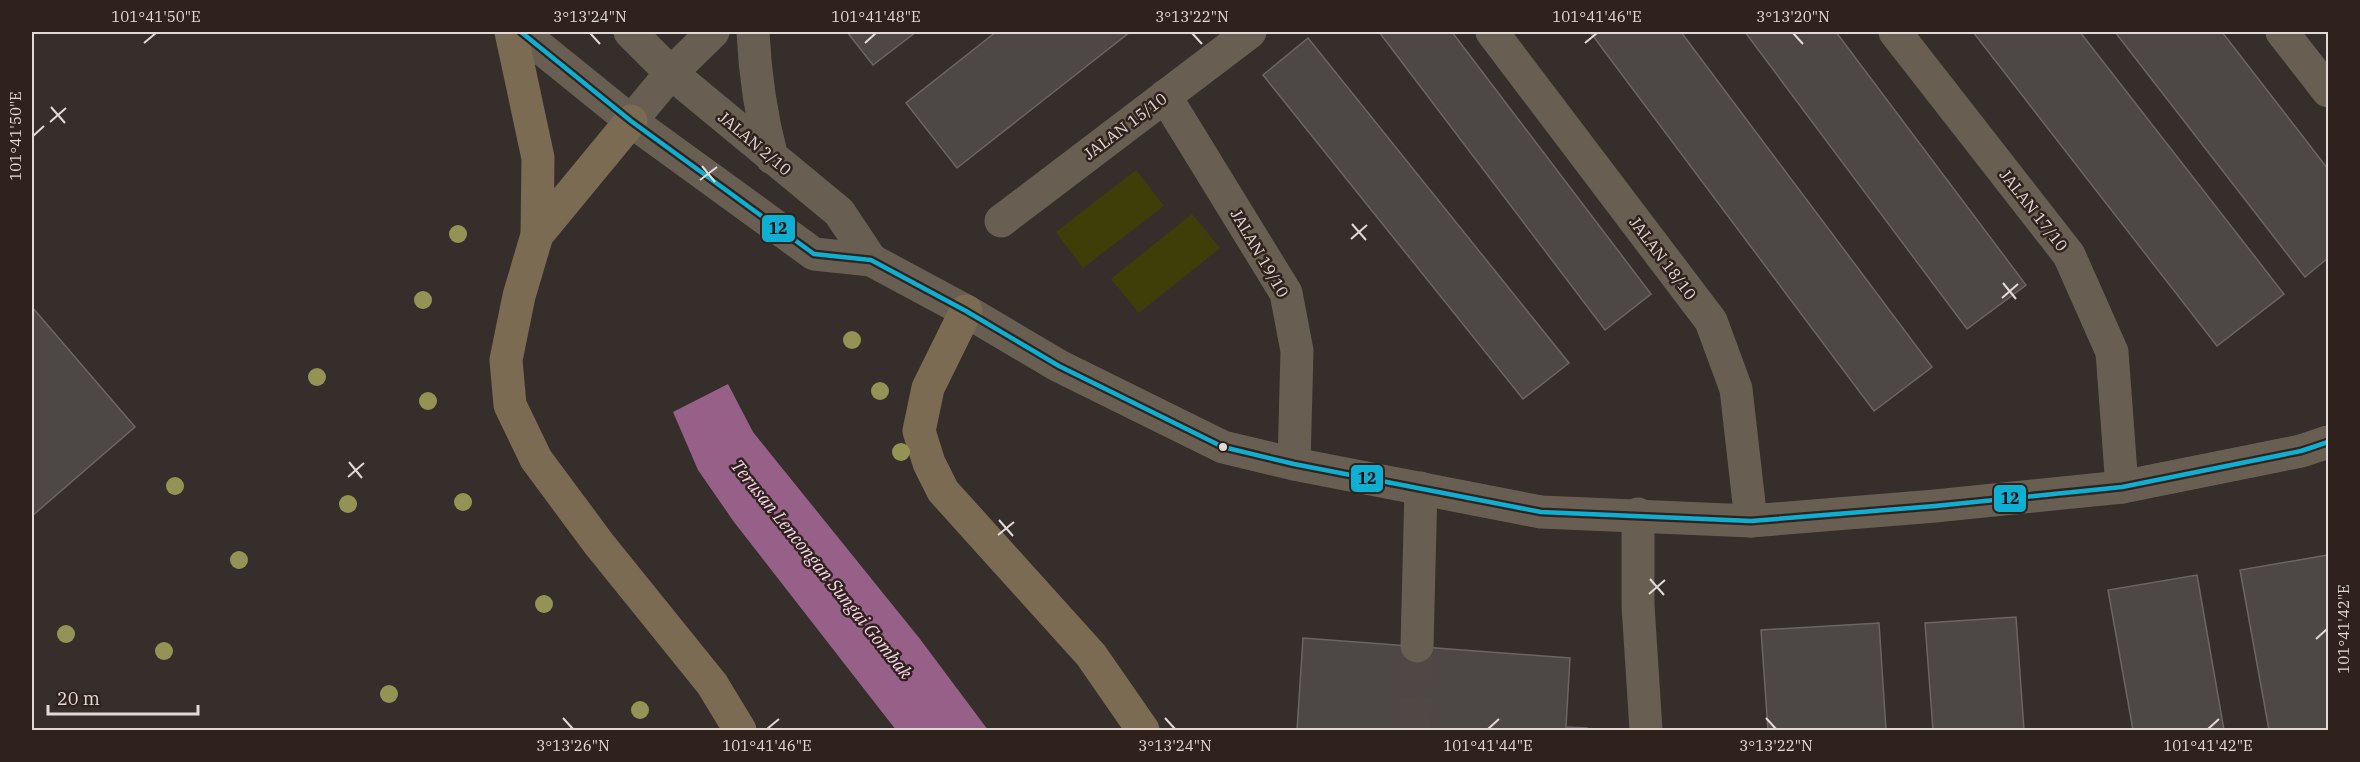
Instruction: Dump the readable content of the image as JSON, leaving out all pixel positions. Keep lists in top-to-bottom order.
{
  "streets": {
    "street": [
      "JALAN 15/10",
      "JALAN 2/10",
      "JALAN 17/10",
      "JALAN 19/10",
      "JALAN 18/10"
    ]
  },
  "crossings": [
    ["JALAN 15/10", "JALAN 19/10"],
    ["JALAN 2/10", "JALAN 17/10"],
    ["JALAN 2/10", "JALAN 19/10"],
    ["JALAN 2/10", "JALAN 18/10"]
  ],
  "water": ["Terusan Lencongan Sungai Gombak"],
  "lines": ["transit line 12"],
  "scale_bar": "20 m",
  "coordinates": [
    "101°41'50\"E",
    "3°13'24\"N",
    "101°41'48\"E",
    "3°13'22\"N",
    "101°41'46\"E",
    "3°13'20\"N",
    "101°41'42\"E",
    "3°13'26\"N",
    "101°41'44\"E"
  ]
}
